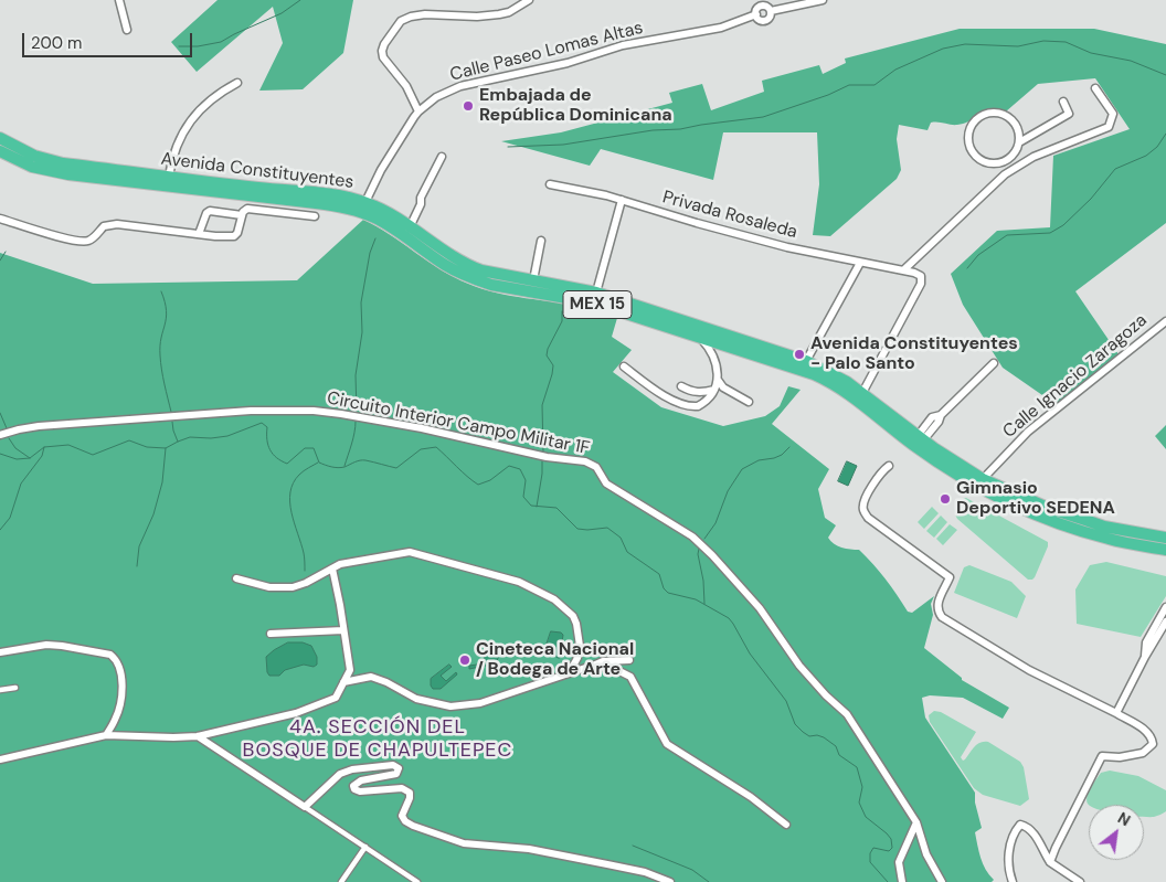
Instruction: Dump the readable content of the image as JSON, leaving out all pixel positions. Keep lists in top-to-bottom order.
{
  "streets": {
    "highway": ["Avenida Constituyentes", "MEX 15"],
    "street": [
      "Calle Paseo Lomas Altas",
      "Privada Rosaleda",
      "Calle Ignacio Zaragoza",
      "Circuito Interior Campo Militar 1F"
    ]
  },
  "crossings": [
    ["Calle Paseo Lomas Altas", "Avenida Constituyentes"],
    ["Avenida Constituyentes", "Privada Rosaleda"],
    ["Avenida Constituyentes", "Calle Ignacio Zaragoza"]
  ],
  "districts": ["4A. SECCIÓN DEL BOSQUE DE CHAPULTEPEC"],
  "places": [
    "Embajada de República Dominicana",
    "Avenida Constituyentes - Palo Santo",
    "Gimnasio Deportivo SEDENA",
    "Cineteca Nacional / Bodega de Arte"
  ],
  "scale_bar": "200 m",
  "north": "top right"
}
